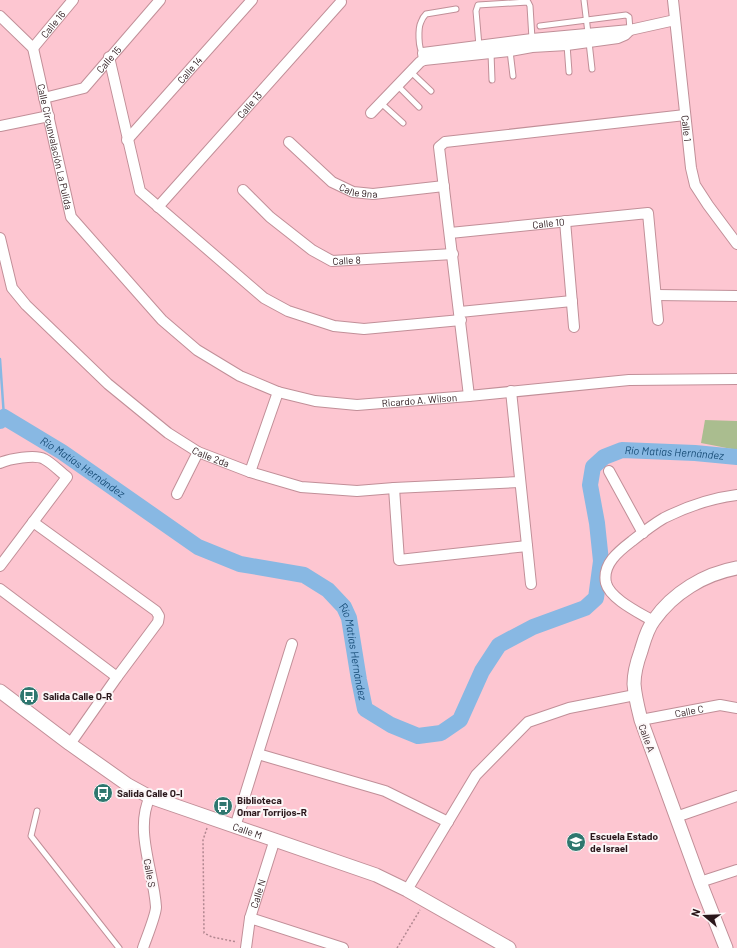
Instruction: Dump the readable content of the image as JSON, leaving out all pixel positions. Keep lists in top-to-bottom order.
{
  "streets": {
    "street": [
      "Calle 16",
      "Calle 15",
      "Calle 14",
      "Calle 13",
      "Calle 1",
      "Calle Circunvalación La Pulida",
      "Calle 9na",
      "Calle 10",
      "Calle 8",
      "Ricardo A. Wilson",
      "Calle 2da",
      "Calle C",
      "Calle A",
      "Calle M",
      "Calle S",
      "Calle N"
    ]
  },
  "crossings": [
    ["Calle 16", "Calle Circunvalación La Pulida"],
    ["Calle 15", "Calle Circunvalación La Pulida"],
    ["Calle Circunvalación La Pulida", "Ricardo A. Wilson"],
    ["Calle C", "Calle A"],
    ["Calle M", "Calle S"],
    ["Calle M", "Calle N"]
  ],
  "water": ["Río Matías Hernández"],
  "places": {
    "bus stop": ["Salida Calle O-R", "Salida Calle O-I", "Biblioteca Omar Torrijos-R"],
    "school or university": ["Escuela Estado de Israel"]
  },
  "north": "left"
}
